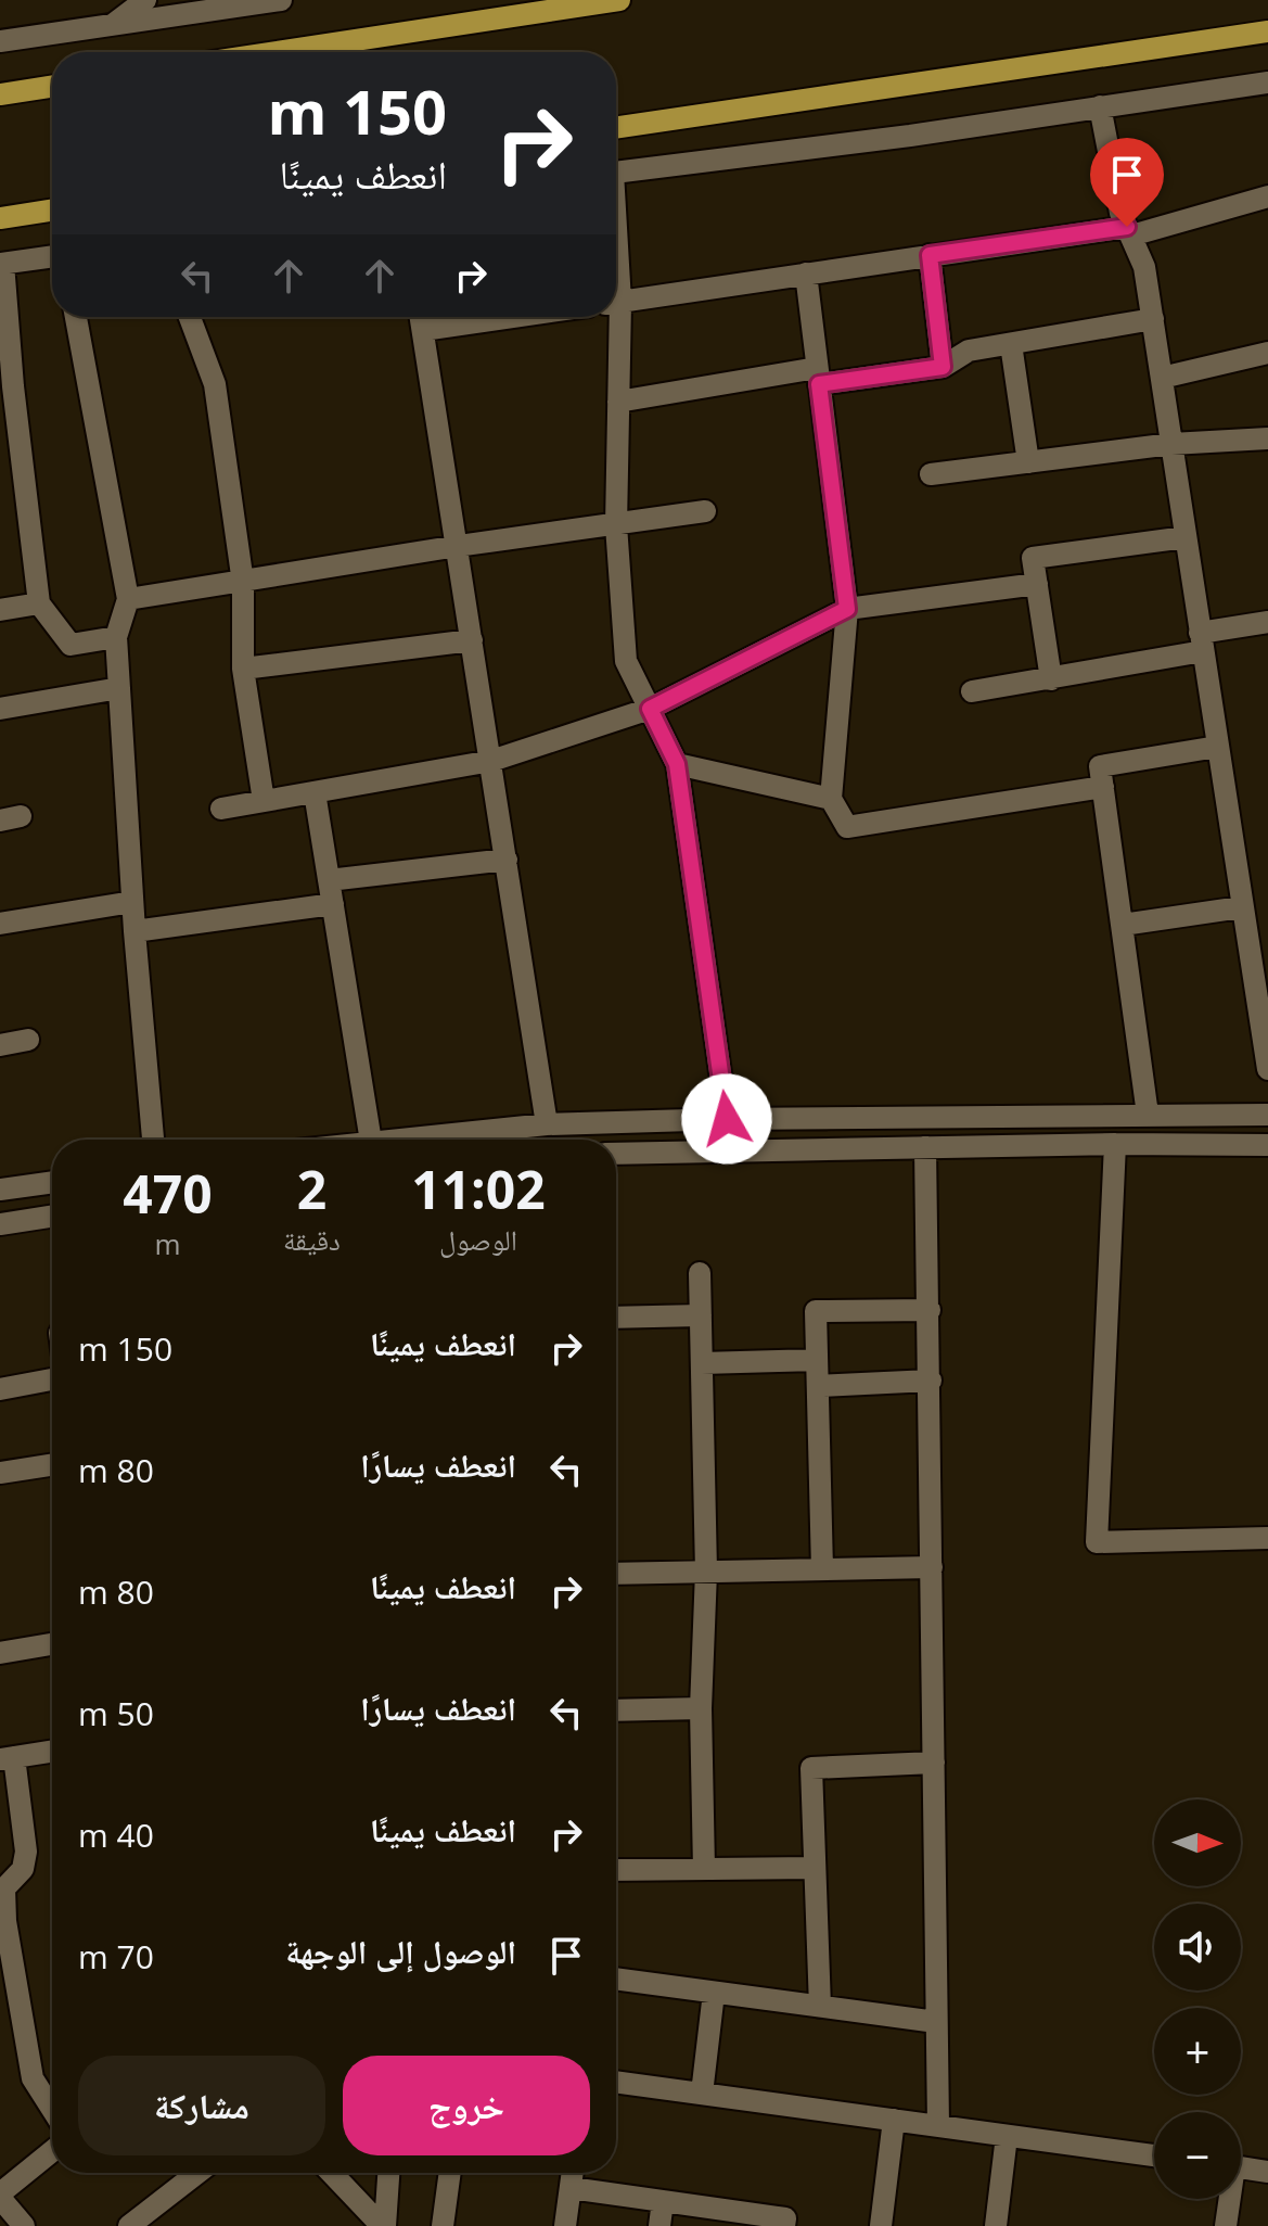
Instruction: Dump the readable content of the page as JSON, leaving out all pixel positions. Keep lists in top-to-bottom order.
{
  "north": "right",
  "page": {
    "turn": ["150 m", "انعطف يمينًا"],
    "eta": [
      "11:02",
      "الوصول",
      "2",
      "دقيقة",
      "470",
      "m"
    ],
    "list": [
      {
        "name": "انعطف يمينًا",
        "value": "150 m"
      },
      {
        "name": "انعطف يسارًا",
        "value": "80 m"
      },
      {
        "name": "انعطف يمينًا",
        "value": "80 m"
      },
      {
        "name": "انعطف يسارًا",
        "value": "50 m"
      },
      {
        "name": "انعطف يمينًا",
        "value": "40 m"
      },
      {
        "name": "الوصول إلى الوجهة",
        "value": "70 m"
      }
    ],
    "map_buttons": ["+", "−"],
    "buttons": ["خروج", "مشاركة"]
  }
}
